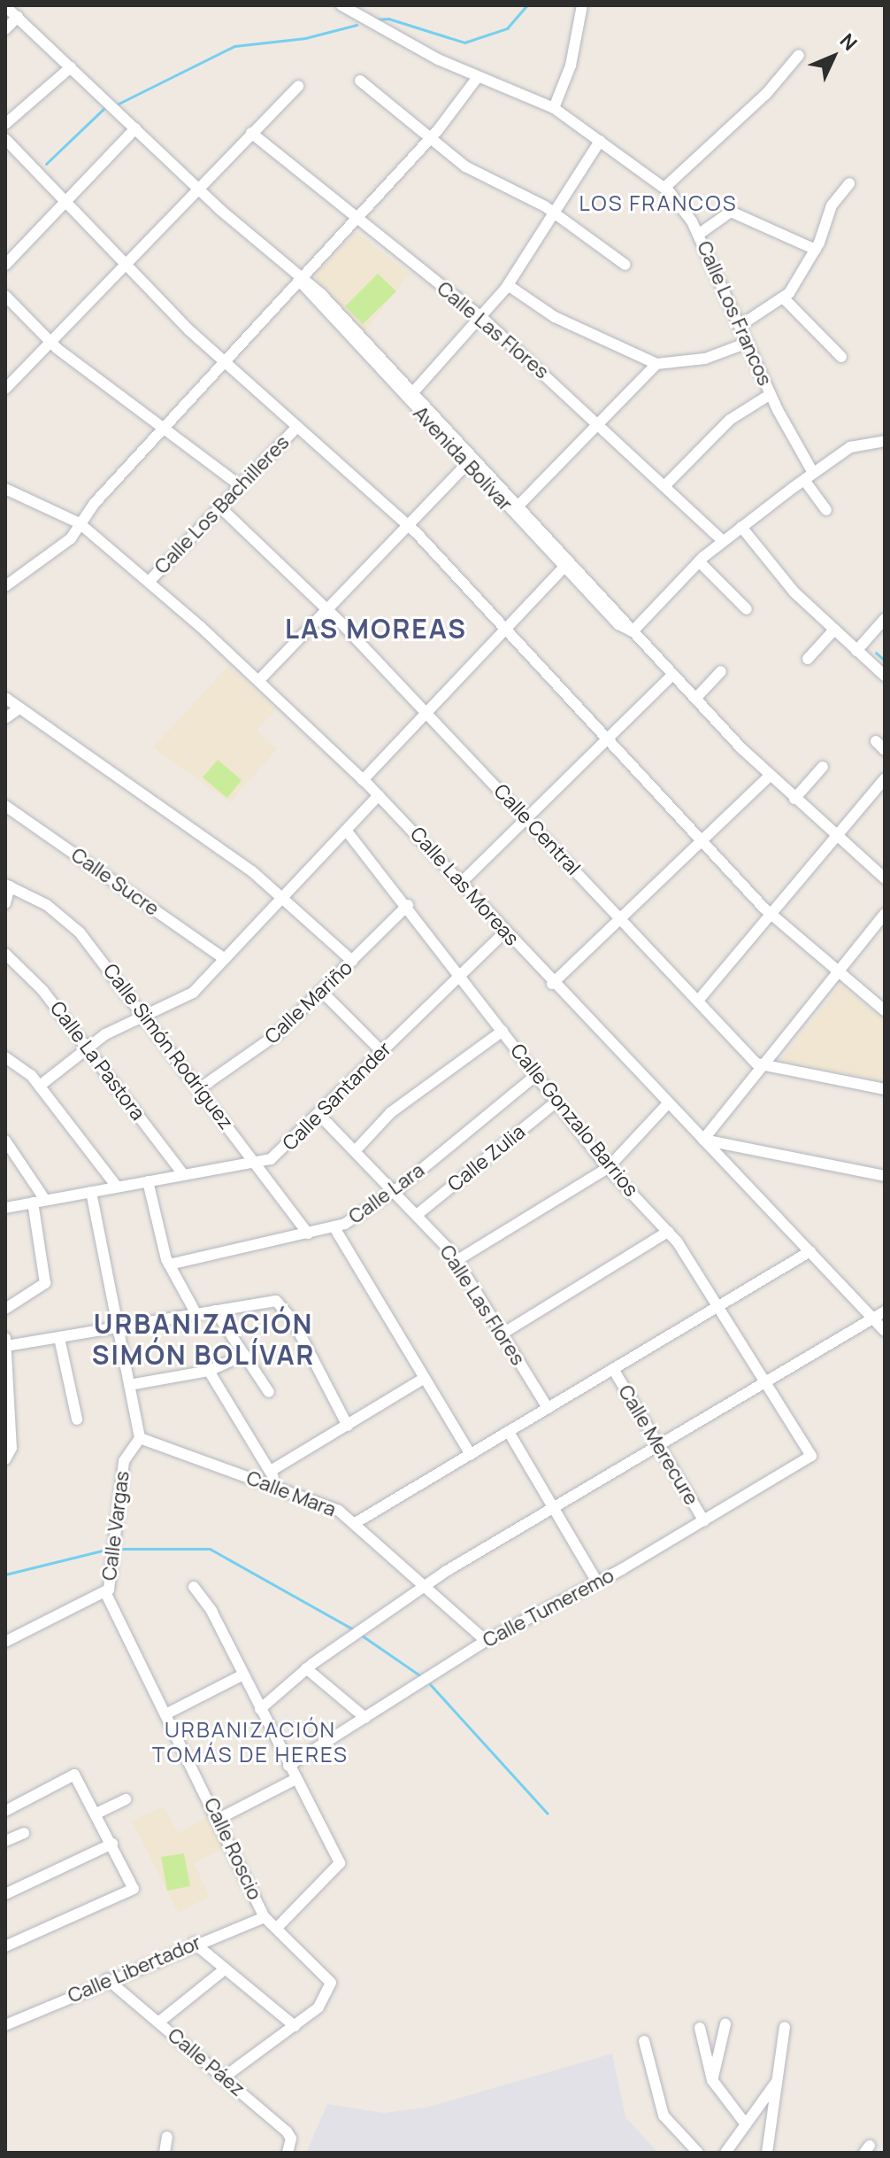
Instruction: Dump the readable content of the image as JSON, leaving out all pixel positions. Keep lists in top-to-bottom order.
{
  "streets": {
    "street": [
      "Calle Los Francos",
      "Calle Las Flores",
      "Avenida Bolívar",
      "Calle Los Bachilleres",
      "Calle Central",
      "Calle Sucre",
      "Calle Las Moreas",
      "Calle Mariño",
      "Calle Simón Rodríguez",
      "Calle La Pastora",
      "Calle Santander",
      "Calle Gonzalo Barrios",
      "Calle Zulia",
      "Calle Lara",
      "Calle Merecure",
      "Calle Mara",
      "Calle Vargas",
      "Calle Tumeremo",
      "Calle Roscio",
      "Calle Libertador",
      "Calle Páez"
    ]
  },
  "crossings": [
    ["Calle Las Flores", "Calle Santander"],
    ["Calle Las Flores", "Calle Zulia"],
    ["Calle Las Flores", "Calle Lara"],
    ["Calle Los Bachilleres", "Calle Central"],
    ["Calle Los Bachilleres", "Calle Las Moreas"],
    ["Calle Las Moreas", "Calle Santander"],
    ["Calle Mariño", "Calle Simón Rodríguez"],
    ["Calle Mariño", "Calle Gonzalo Barrios"],
    ["Calle Simón Rodríguez", "Calle Santander"],
    ["Calle Simón Rodríguez", "Calle Lara"],
    ["Calle La Pastora", "Calle Santander"],
    ["Calle Santander", "Calle Gonzalo Barrios"],
    ["Calle Gonzalo Barrios", "Calle Zulia"],
    ["Calle Gonzalo Barrios", "Calle Lara"],
    ["Calle Gonzalo Barrios", "Calle Tumeremo"],
    ["Calle Merecure", "Calle Tumeremo"],
    ["Calle Mara", "Calle Vargas"],
    ["Calle Mara", "Calle Tumeremo"],
    ["Calle Vargas", "Calle Roscio"],
    ["Calle Roscio", "Calle Libertador"],
    ["Calle Libertador", "Calle Páez"]
  ],
  "districts": [
    "LOS FRANCOS",
    "LAS MOREAS",
    "URBANIZACIÓN SIMÓN BOLÍVAR",
    "URBANIZACIÓN TOMÁS DE HERES"
  ],
  "north": "top right"
}
